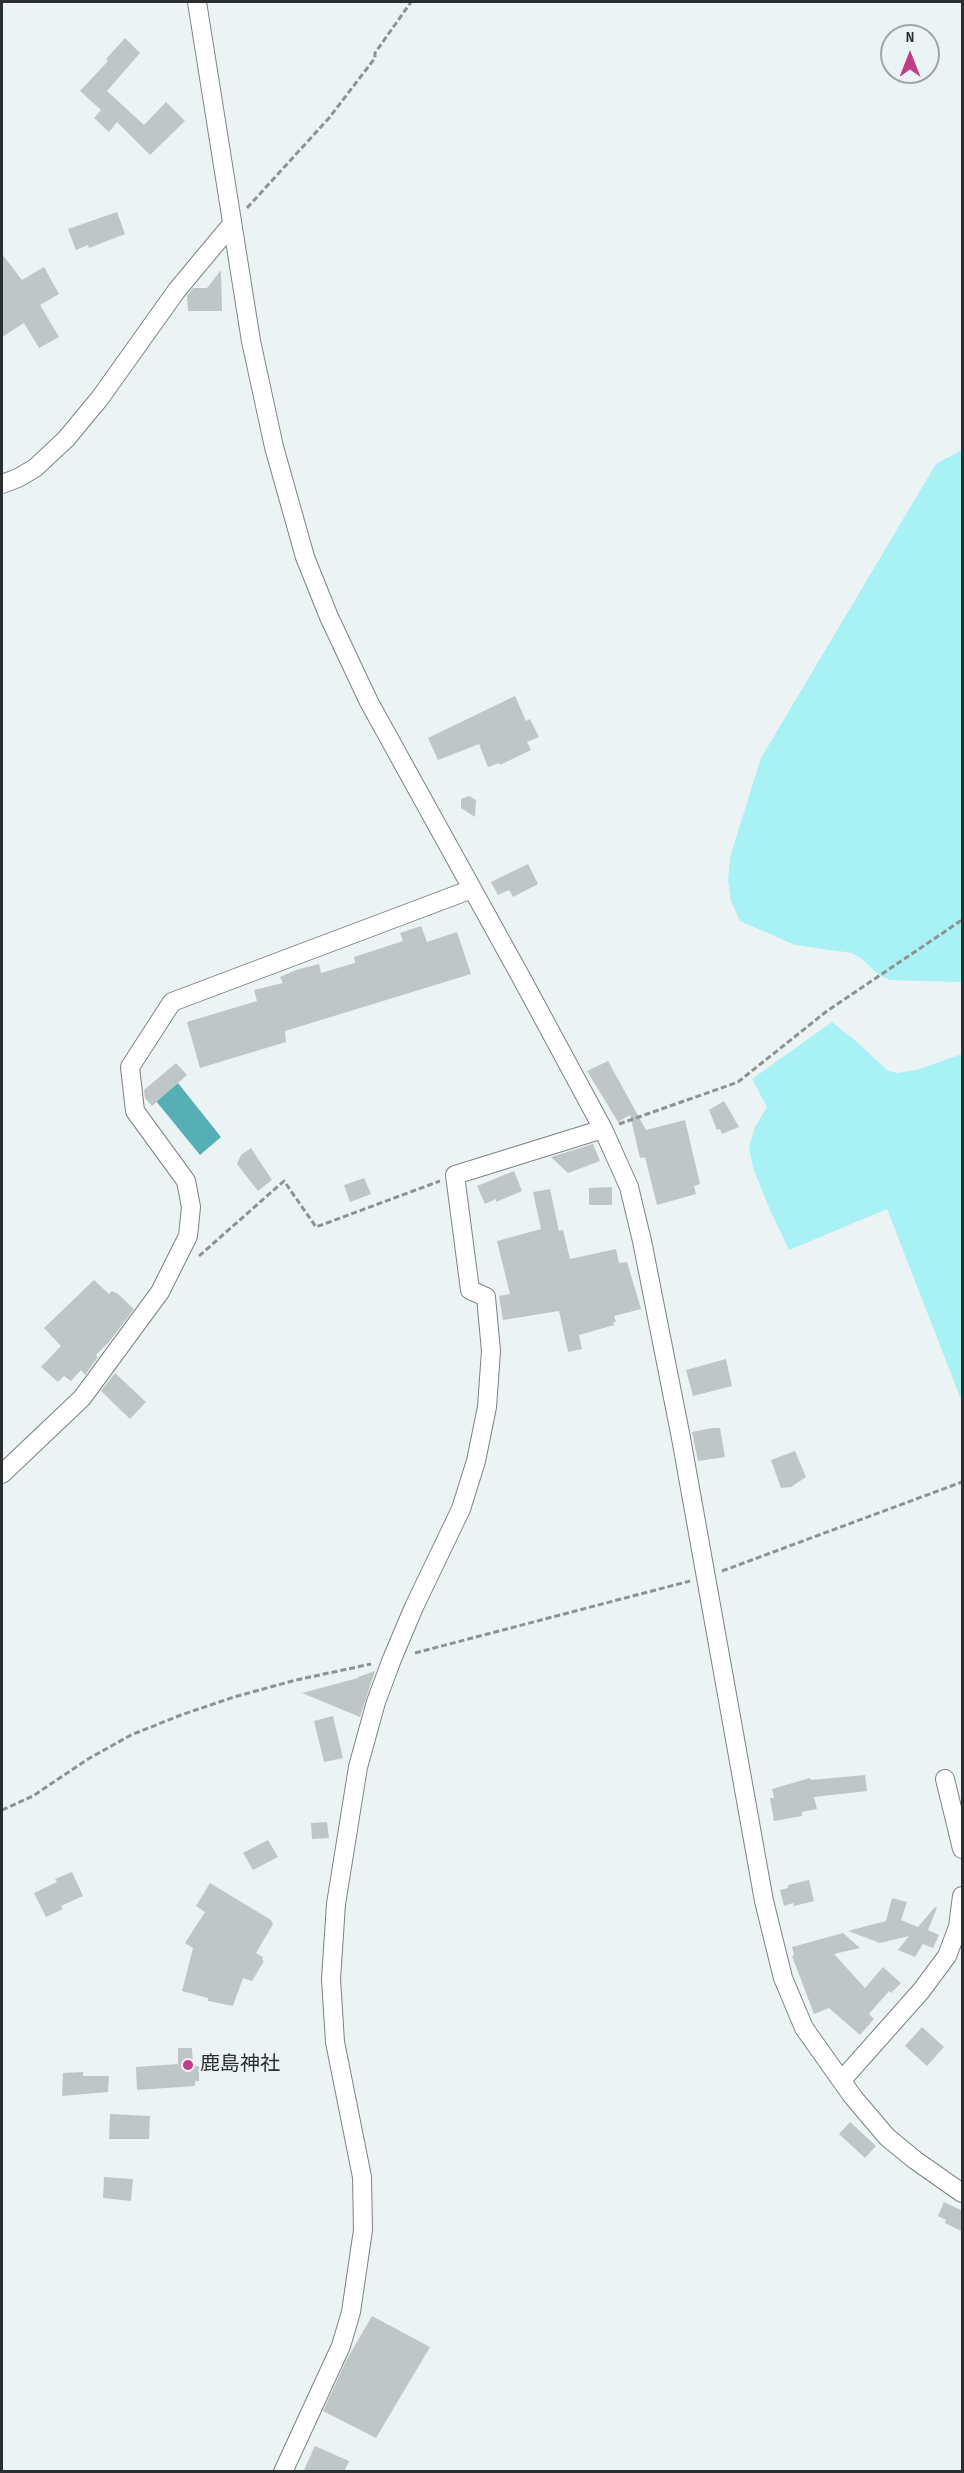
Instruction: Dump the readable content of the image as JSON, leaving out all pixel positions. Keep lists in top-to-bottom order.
{
  "places": ["鹿島神社"],
  "north": "top"
}
